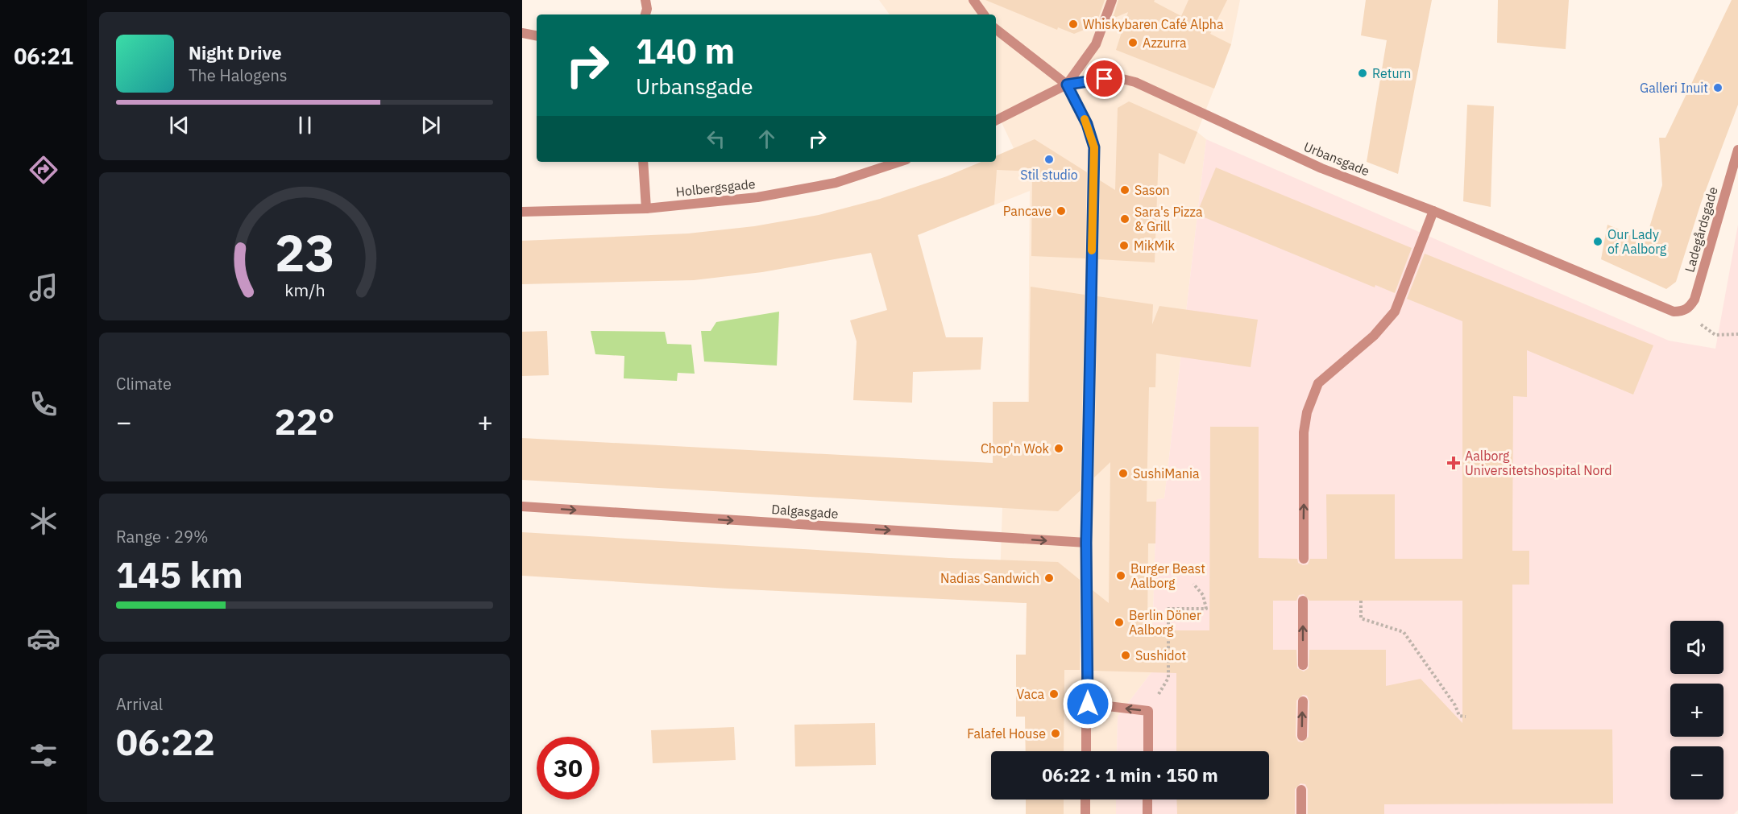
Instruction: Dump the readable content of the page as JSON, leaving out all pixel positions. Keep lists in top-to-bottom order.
{
  "streets": {
    "street": [
      "Urbansgade",
      "Holbergsgade",
      "Ladegårdsgade",
      "Dalgasgade"
    ]
  },
  "crossings": [
    ["Urbansgade", "Ladegårdsgade"]
  ],
  "one_way": ["Dalgasgade"],
  "places": {
    "other": [
      "Whiskybaren Café Alpha",
      "Azzurra",
      "Return",
      "Galleri Inuit",
      "Stil studio",
      "Sason",
      "Pancave",
      "Sara's Pizza & Grill",
      "Our Lady of Aalborg",
      "MikMik",
      "Chop'n Wok",
      "SushiMania",
      "Burger Beast Aalborg",
      "Nadias Sandwich",
      "Berlin Döner Aalborg",
      "Sushidot",
      "Vaca",
      "Falafel House"
    ],
    "health": ["Aalborg Universitetshospital Nord"]
  },
  "page": {
    "tabs": "06:21",
    "turn": ["140 m", "Urbansgade"],
    "song": ["Night Drive", "The Halogens"],
    "tile": [
      "Climate",
      ["Range · 29%", "145 km"],
      ["Arrival", "06:22"]
    ],
    "heat": ["−", "22°", "+"],
    "map_buttons": ["+", "−"],
    "limit": "30",
    "trip": "06:22 · 1 min · 150 m",
    "gauge": ["23", "km/h"]
  }
}
